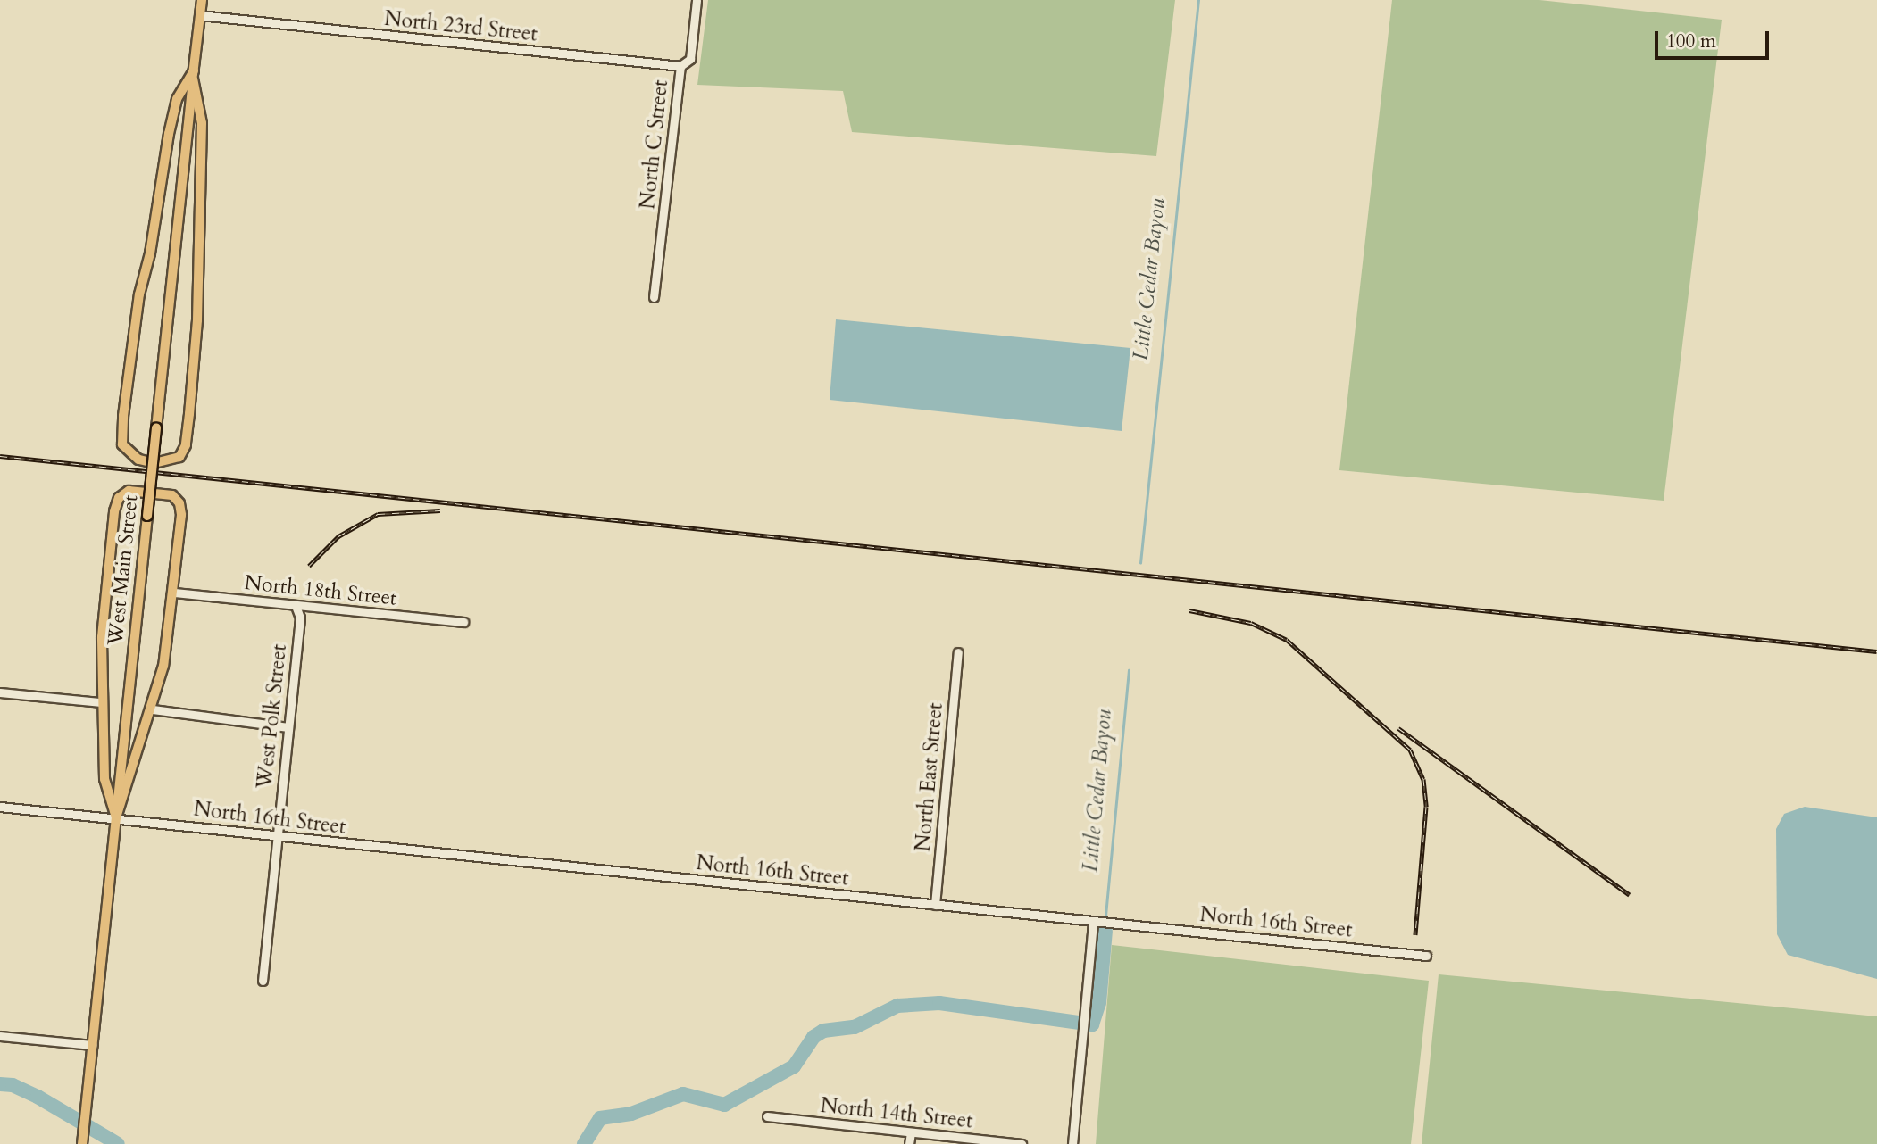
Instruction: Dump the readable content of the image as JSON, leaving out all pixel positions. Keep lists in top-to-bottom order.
{
  "streets": {
    "main road": ["West Main Street"],
    "street": [
      "North 23rd Street",
      "North C Street",
      "North 18th Street",
      "West Polk Street",
      "North East Street",
      "North 16th Street",
      "North 14th Street"
    ]
  },
  "crossings": [
    ["North 23rd Street", "North C Street"],
    ["North 23rd Street", "West Main Street"],
    ["West Main Street", "North 16th Street"],
    ["North 18th Street", "West Polk Street"],
    ["West Polk Street", "North 16th Street"],
    ["North East Street", "North 16th Street"]
  ],
  "water": ["Little Cedar Bayou"],
  "scale_bar": "100 m"
}
